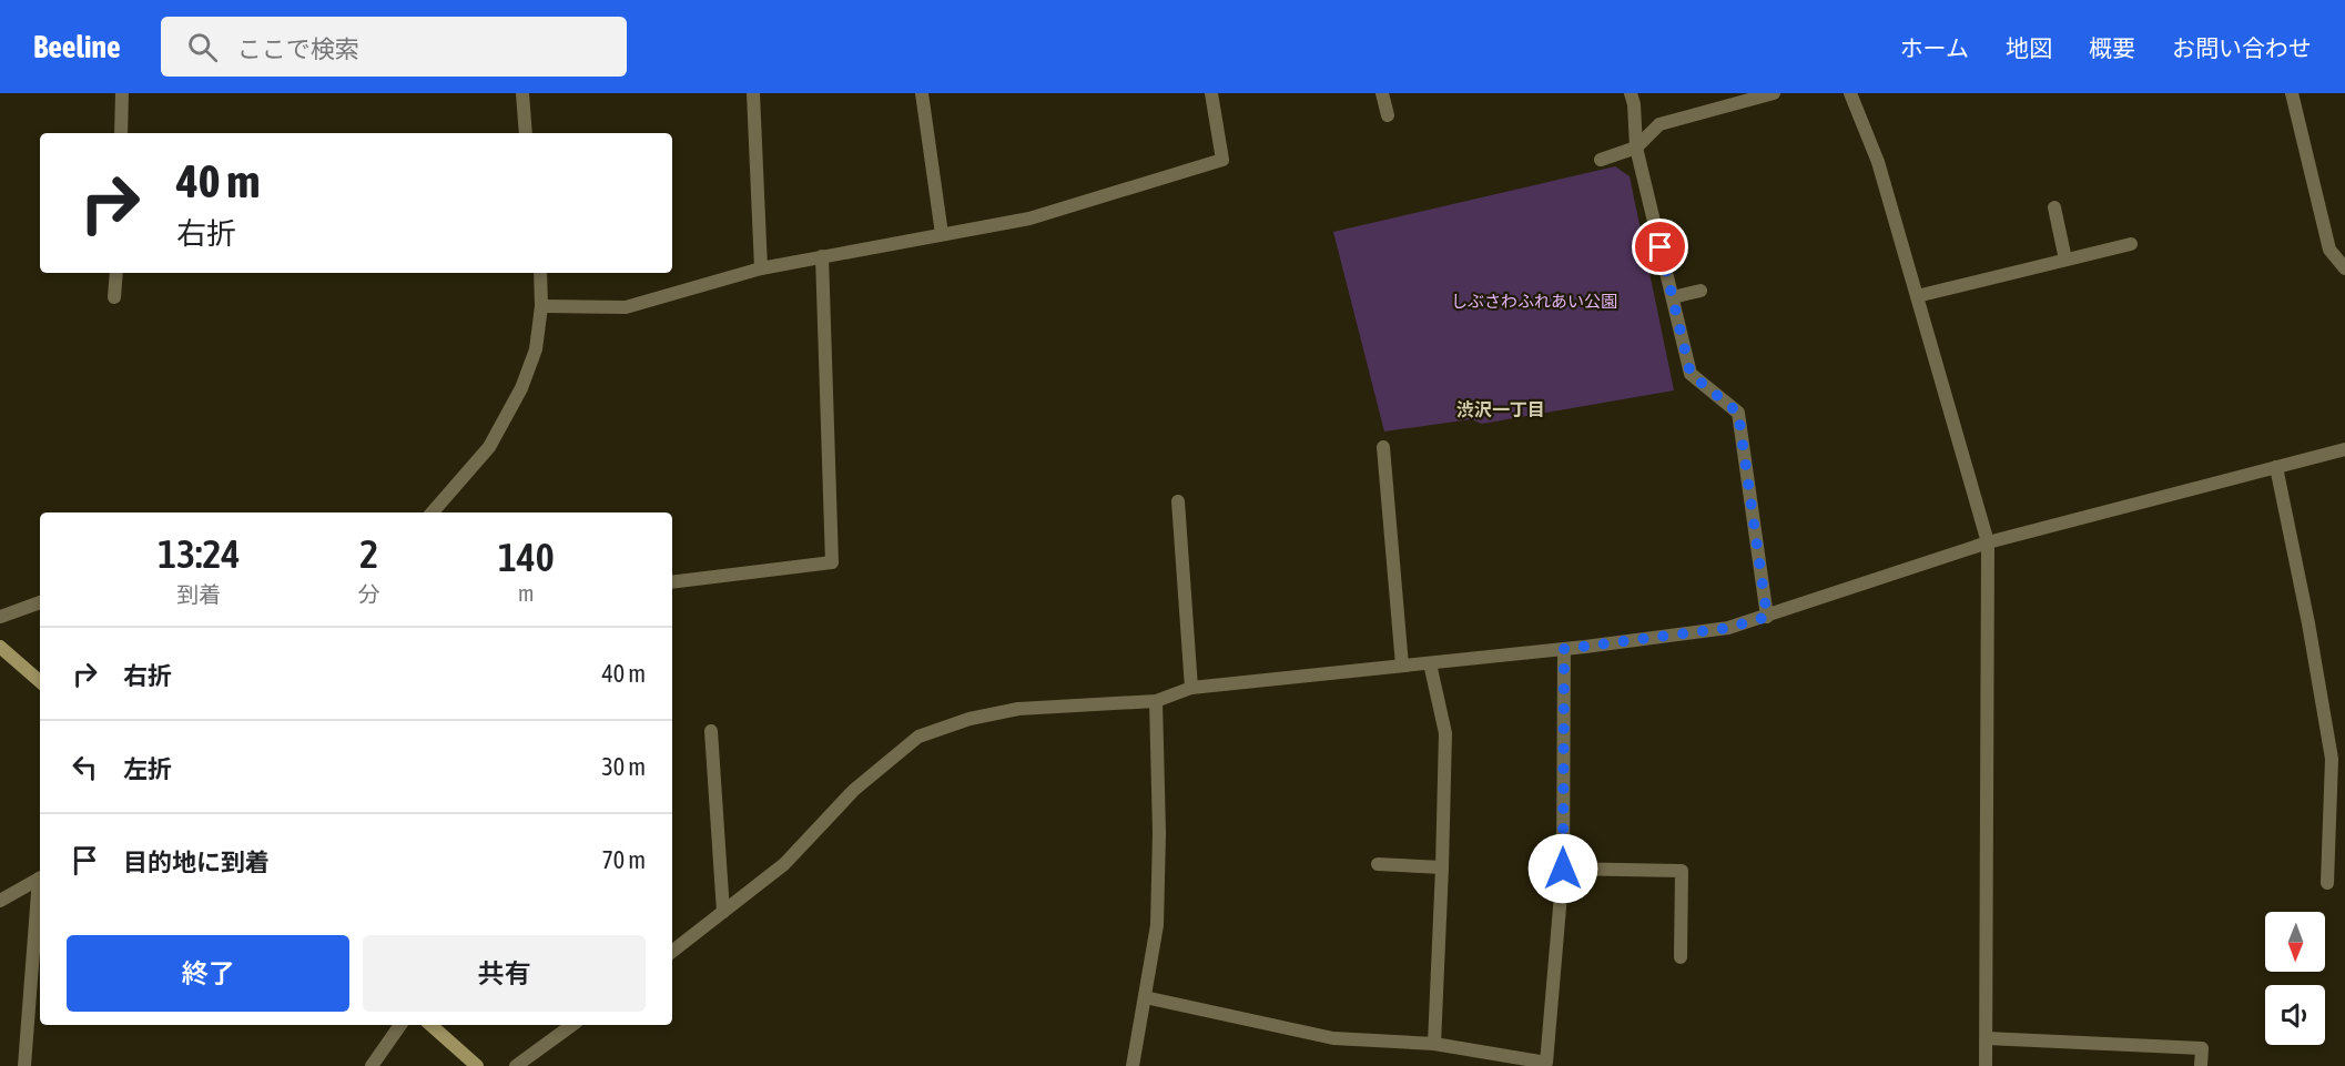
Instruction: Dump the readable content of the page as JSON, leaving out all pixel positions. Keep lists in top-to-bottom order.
{
  "districts": ["渋沢一丁目"],
  "parks": ["しぶさわふれあい公園"],
  "north": "bottom",
  "page": {
    "header": "Beeline",
    "search": "ここで検索",
    "nav": [
      "ホーム",
      "地図",
      "概要",
      "お問い合わせ"
    ],
    "turn": ["40 m", "右折"],
    "eta": [
      "13:24",
      "到着",
      "2",
      "分",
      "140",
      "m"
    ],
    "list": [
      {
        "name": "右折",
        "value": "40 m"
      },
      {
        "name": "左折",
        "value": "30 m"
      },
      {
        "name": "目的地に到着",
        "value": "70 m"
      }
    ],
    "buttons": ["終了", "共有"]
  }
}
